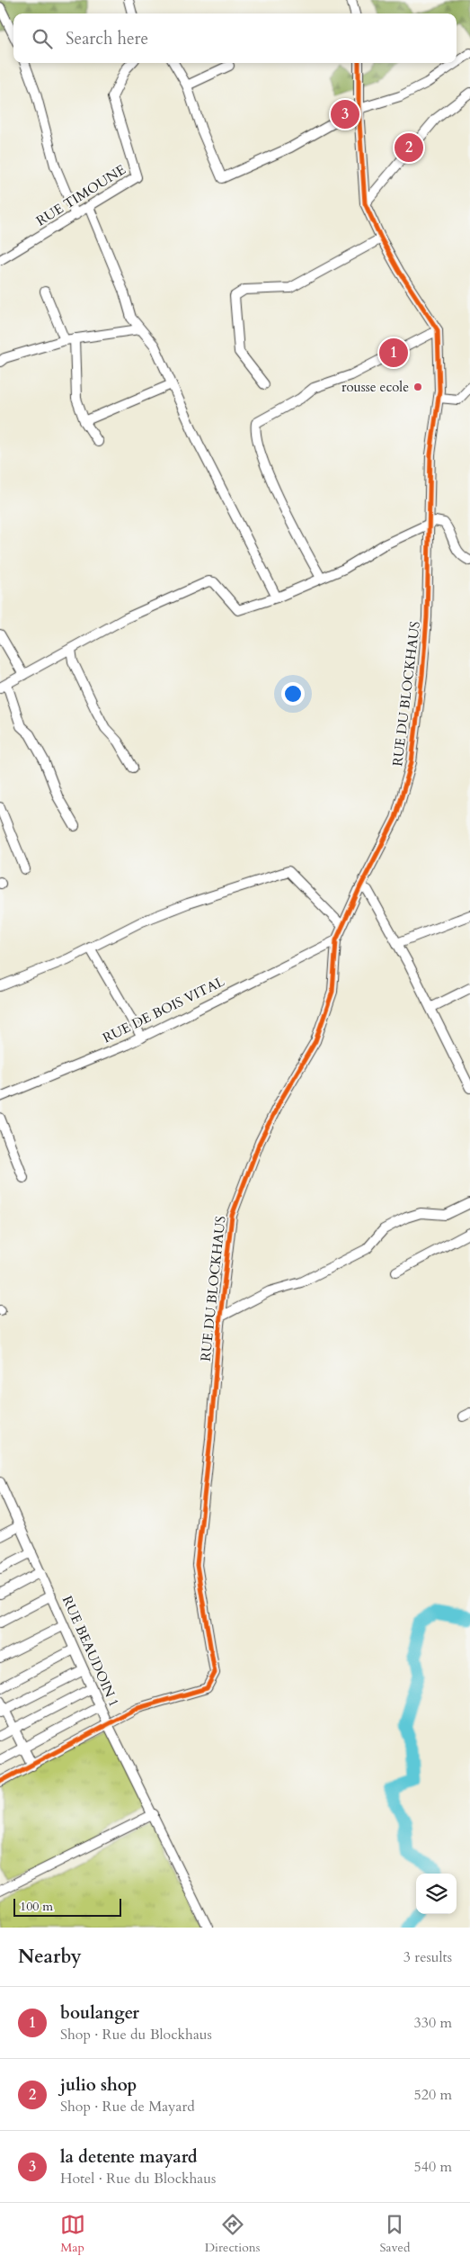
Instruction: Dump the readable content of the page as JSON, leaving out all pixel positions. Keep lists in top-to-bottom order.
{
  "streets": {
    "street": [
      "RUE TIMOUNE",
      "RUE DU BLOCKHAUS",
      "RUE DE BOIS VITAL",
      "RUE BEAUDOIN 1"
    ]
  },
  "crossings": [
    ["RUE DU BLOCKHAUS", "RUE DE BOIS VITAL"],
    ["RUE DU BLOCKHAUS", "RUE BEAUDOIN 1"]
  ],
  "places": ["rousse ecole"],
  "scale_bar": "100 m",
  "page": {
    "search": "Search here",
    "pins": ["3", "2", "1"],
    "scale": "100 m",
    "heading": ["Nearby", "3 results"],
    "list": [
      {
        "mark": "1",
        "name": "boulanger",
        "note": "Shop · Rue du Blockhaus",
        "value": "330 m"
      },
      {
        "mark": "2",
        "name": "julio shop",
        "note": "Shop · Rue de Mayard",
        "value": "520 m"
      },
      {
        "mark": "3",
        "name": "la detente mayard",
        "note": "Hotel · Rue du Blockhaus",
        "value": "540 m"
      }
    ],
    "nav": ["Map", "Directions", "Saved"]
  }
}
